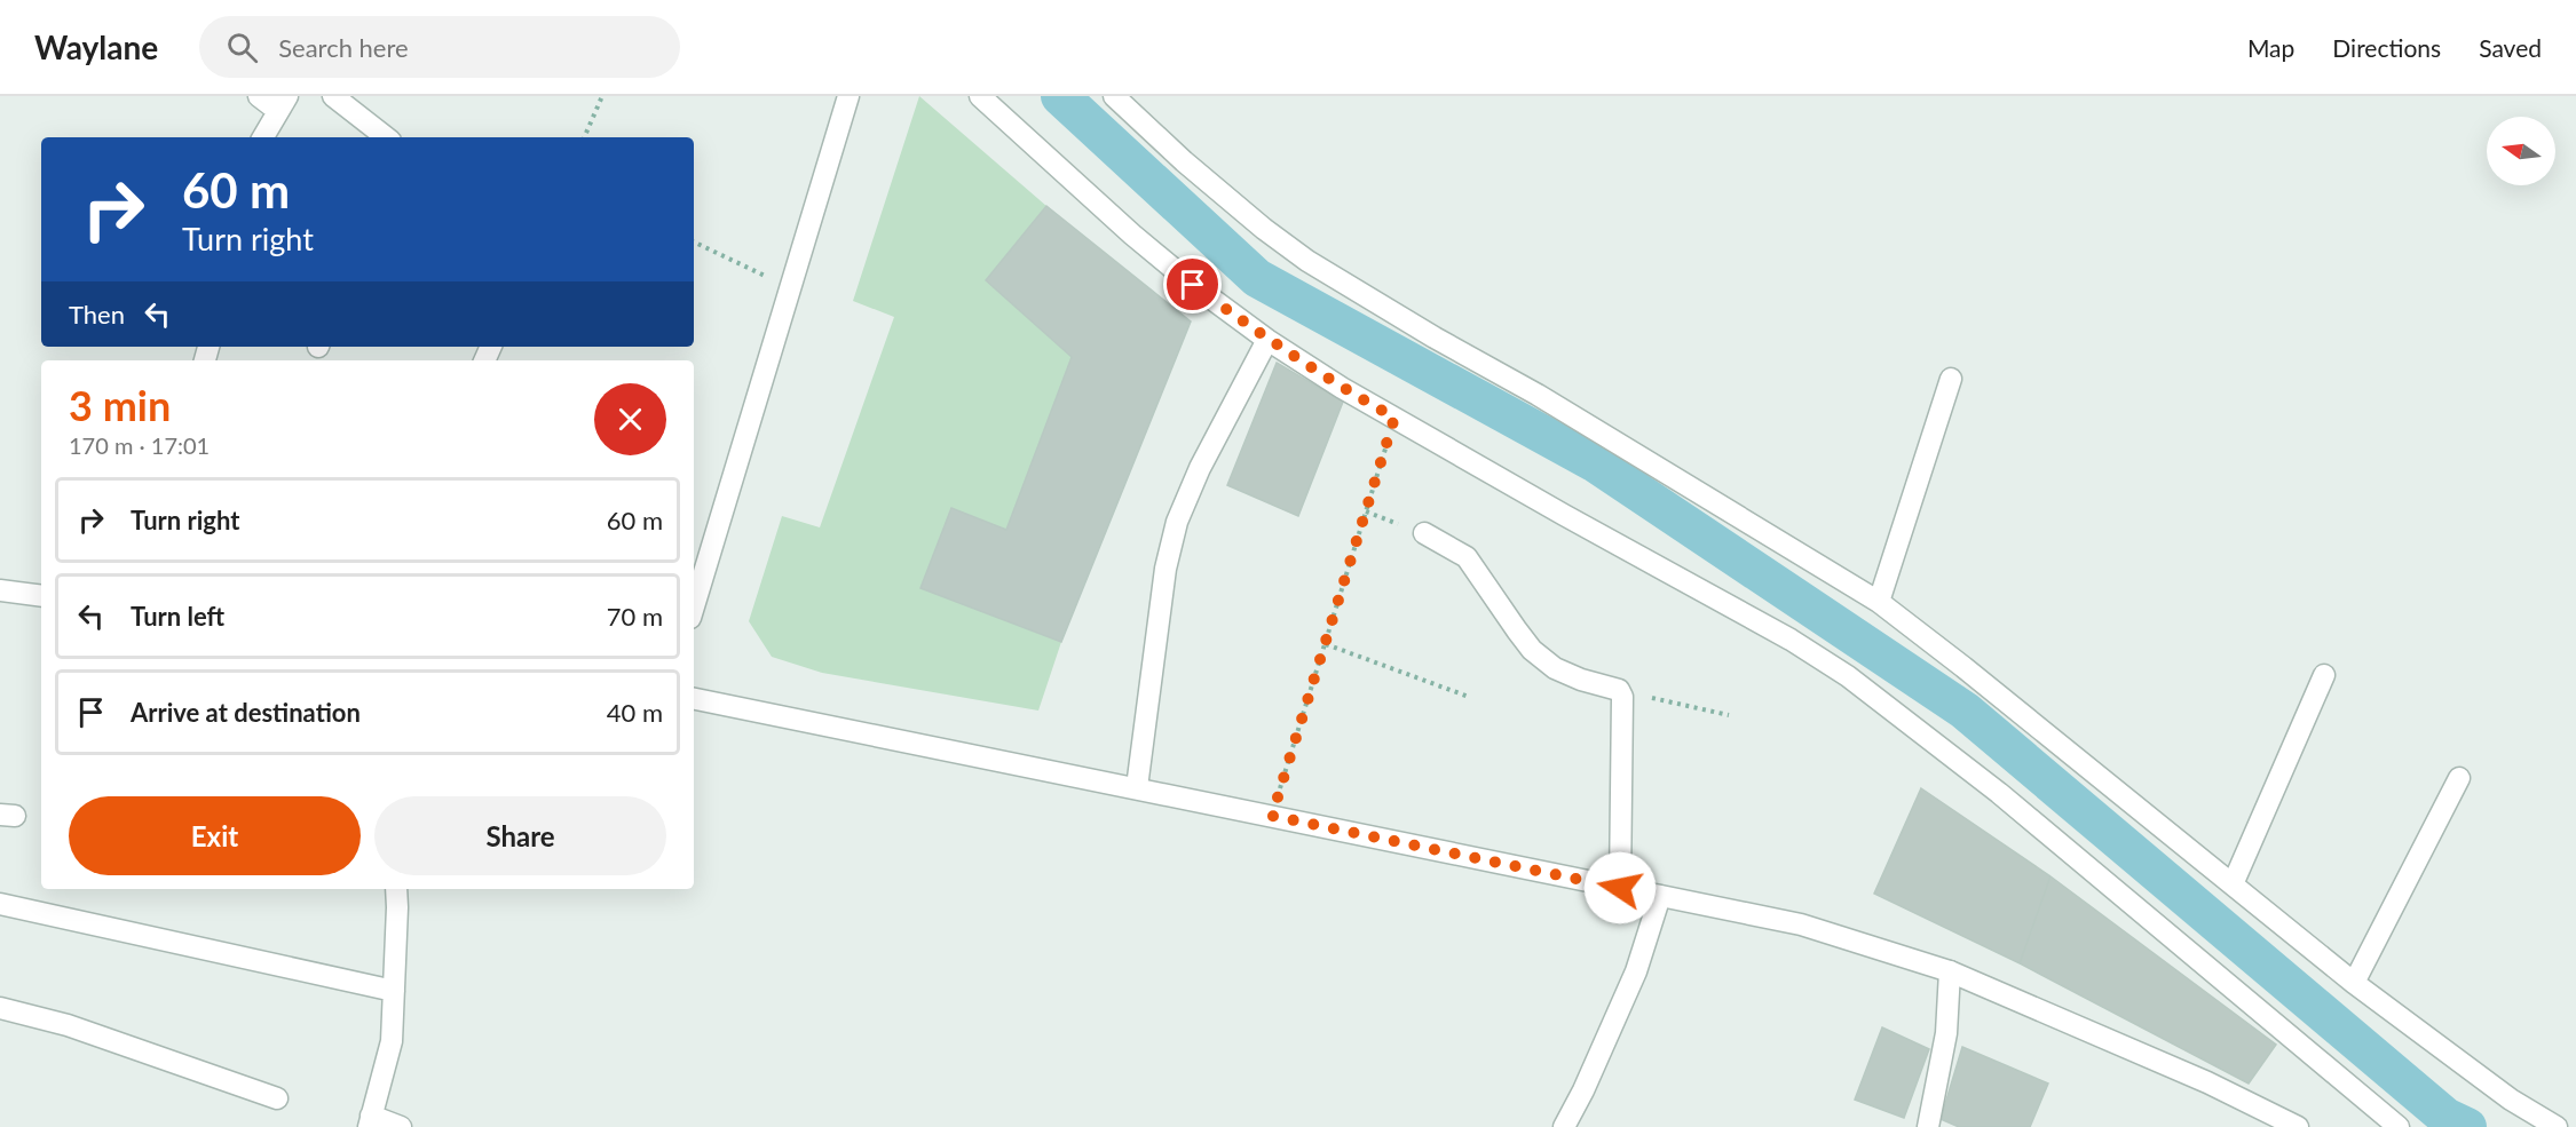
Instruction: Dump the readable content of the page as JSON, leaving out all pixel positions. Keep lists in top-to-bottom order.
{
  "north": "left",
  "page": {
    "header": "Waylane",
    "search": "Search here",
    "nav": ["Map", "Directions", "Saved"],
    "turn": ["60 m", "Turn right"],
    "then": "Then",
    "heading": ["3 min", "170 m · 17:01"],
    "list": [
      {
        "name": "Turn right",
        "value": "60 m"
      },
      {
        "name": "Turn left",
        "value": "70 m"
      },
      {
        "name": "Arrive at destination",
        "value": "40 m"
      }
    ],
    "buttons": ["Exit", "Share"]
  }
}
